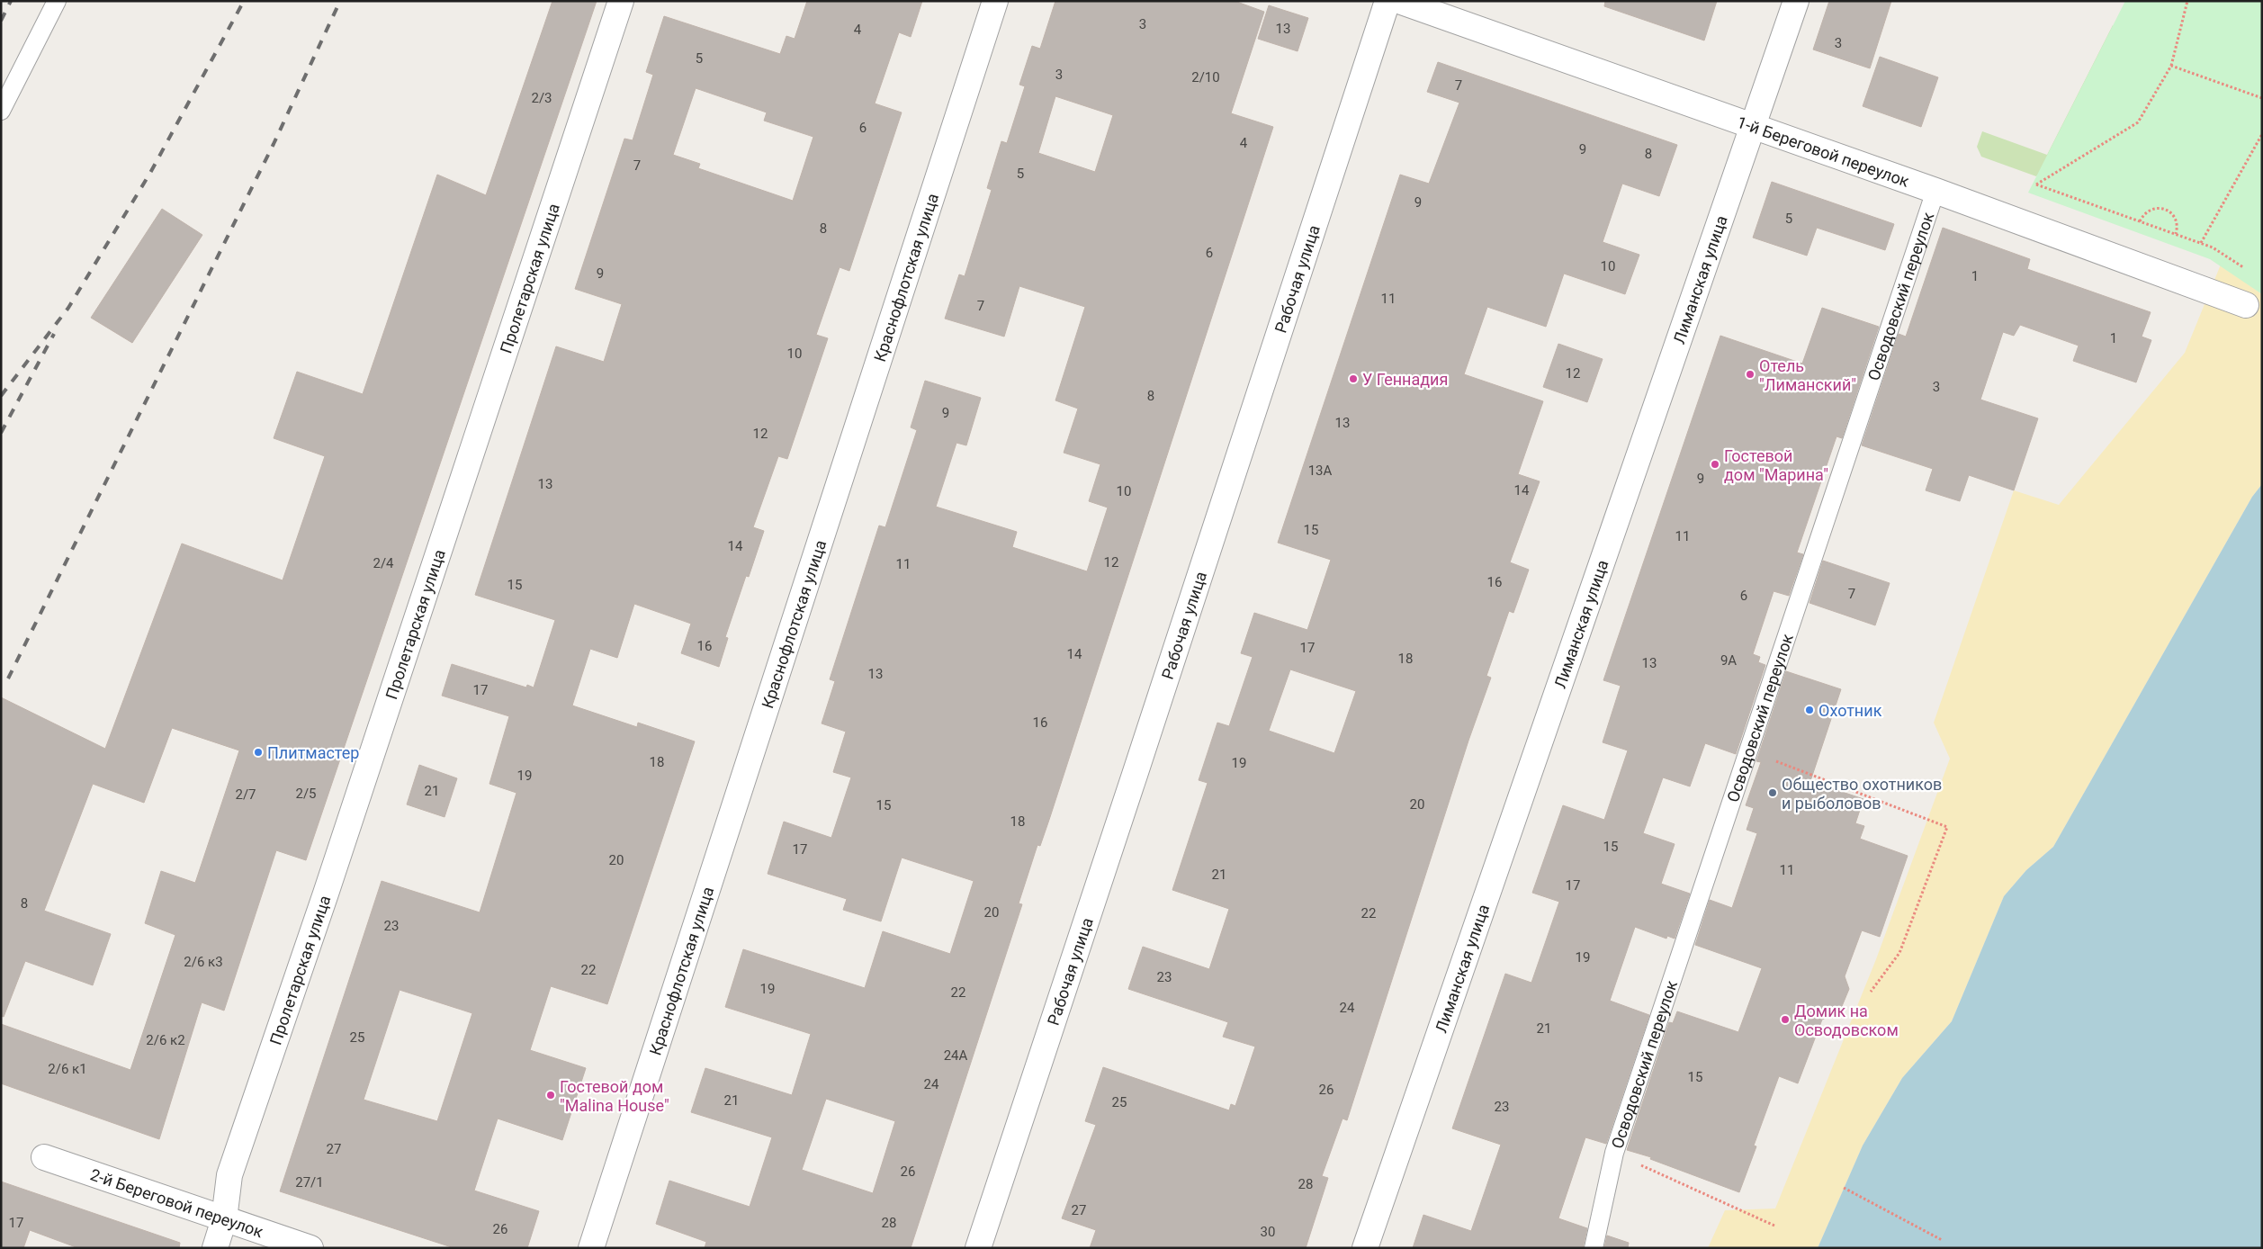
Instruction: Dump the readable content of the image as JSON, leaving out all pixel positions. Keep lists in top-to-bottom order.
{
  "streets": {
    "street": [
      "1-й Береговой переулок",
      "Пролетарская улица",
      "Краснофлотская улица",
      "Рабочая улица",
      "Лиманская улица",
      "2-й Береговой переулок"
    ],
    "lane": ["Осводовский переулок"]
  },
  "crossings": [
    ["1-й Береговой переулок", "Лиманская улица"],
    ["1-й Береговой переулок", "Осводовский переулок"],
    ["Пролетарская улица", "2-й Береговой переулок"]
  ],
  "places": [
    "Отель \"Лиманский\"",
    "У Геннадия",
    "Гостевой дом \"Марина\"",
    "Охотник",
    "Плитмастер",
    "Общество охотников и рыболовов",
    "Домик на Осводовском",
    "Гостевой дом \"Malina House\""
  ],
  "house_numbers": [
    "3",
    "13",
    "4",
    "3",
    "5",
    "3",
    "2/10",
    "7",
    "2/3",
    "6",
    "4",
    "9",
    "8",
    "7",
    "5",
    "9",
    "5",
    "8",
    "6",
    "10",
    "9",
    "1",
    "11",
    "7",
    "1",
    "10",
    "12",
    "3",
    "8",
    "9",
    "13",
    "12",
    "13А",
    "9",
    "13",
    "14",
    "10",
    "15",
    "11",
    "14",
    "12",
    "2/4",
    "11",
    "16",
    "15",
    "7",
    "6",
    "16",
    "17",
    "14",
    "18",
    "9А",
    "13",
    "13",
    "17",
    "16",
    "18",
    "19",
    "19",
    "21",
    "2/5",
    "2/7",
    "20",
    "15",
    "18",
    "15",
    "17",
    "20",
    "11",
    "21",
    "17",
    "8",
    "20",
    "22",
    "23",
    "19",
    "2/6 к3",
    "22",
    "23",
    "19",
    "22",
    "24",
    "21",
    "25",
    "2/6 к2",
    "24А",
    "2/6 к1",
    "15",
    "24",
    "26",
    "21",
    "25",
    "23",
    "27",
    "26",
    "27/1",
    "28",
    "27",
    "17",
    "28",
    "26",
    "30"
  ]
}
